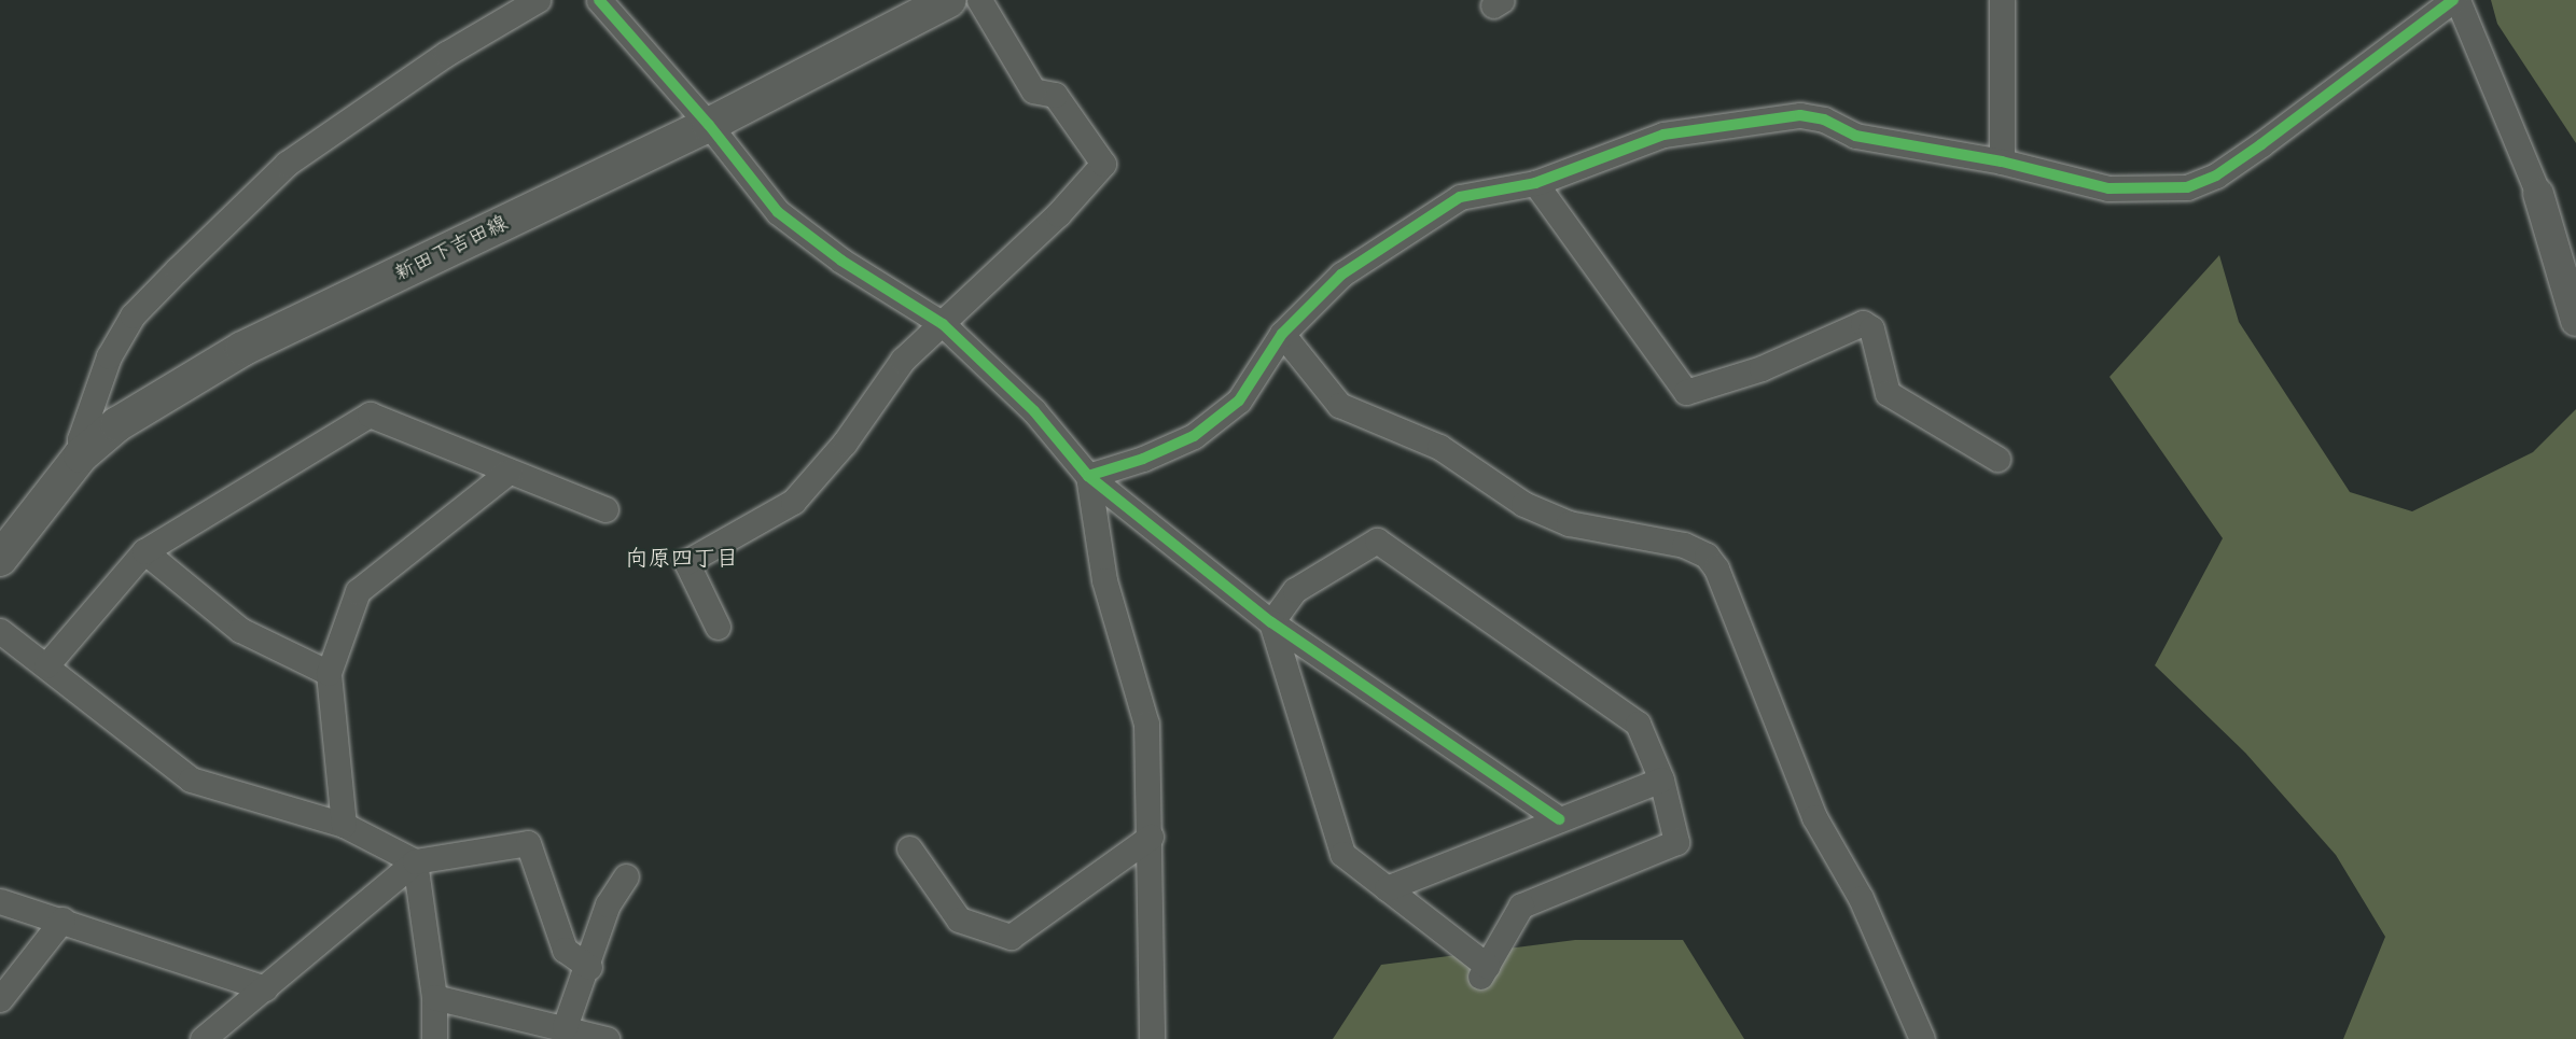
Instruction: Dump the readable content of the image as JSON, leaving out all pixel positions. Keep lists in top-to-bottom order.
{
  "streets": {
    "main road": ["新田下吉田線"]
  },
  "districts": ["向原四丁目"]
}
